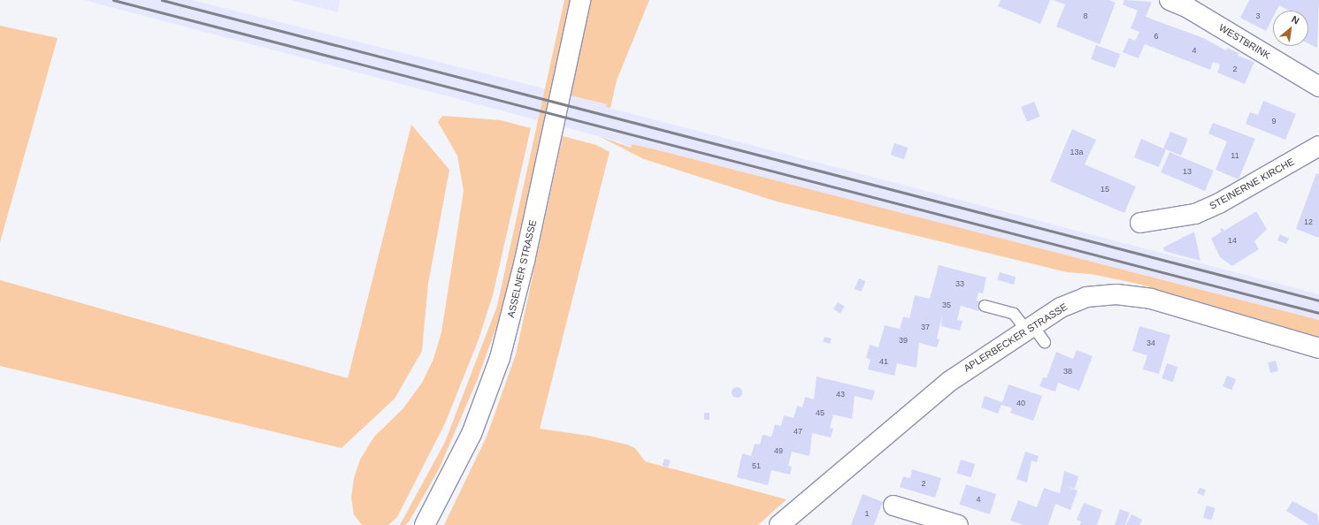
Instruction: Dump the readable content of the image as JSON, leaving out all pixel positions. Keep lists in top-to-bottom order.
{
  "streets": {
    "street": [
      "WESTBRINK",
      "STEINERNE KIRCHE",
      "ASSELNER STRASSE",
      "APLERBECKER STRASSE"
    ]
  },
  "house_numbers": [
    "8",
    "3",
    "6",
    "4",
    "2",
    "9",
    "13a",
    "11",
    "13",
    "15",
    "12",
    "14",
    "33",
    "35",
    "37",
    "39",
    "34",
    "41",
    "38",
    "43",
    "40",
    "45",
    "47",
    "49",
    "51",
    "2",
    "4",
    "1"
  ],
  "north": "top right"
}
